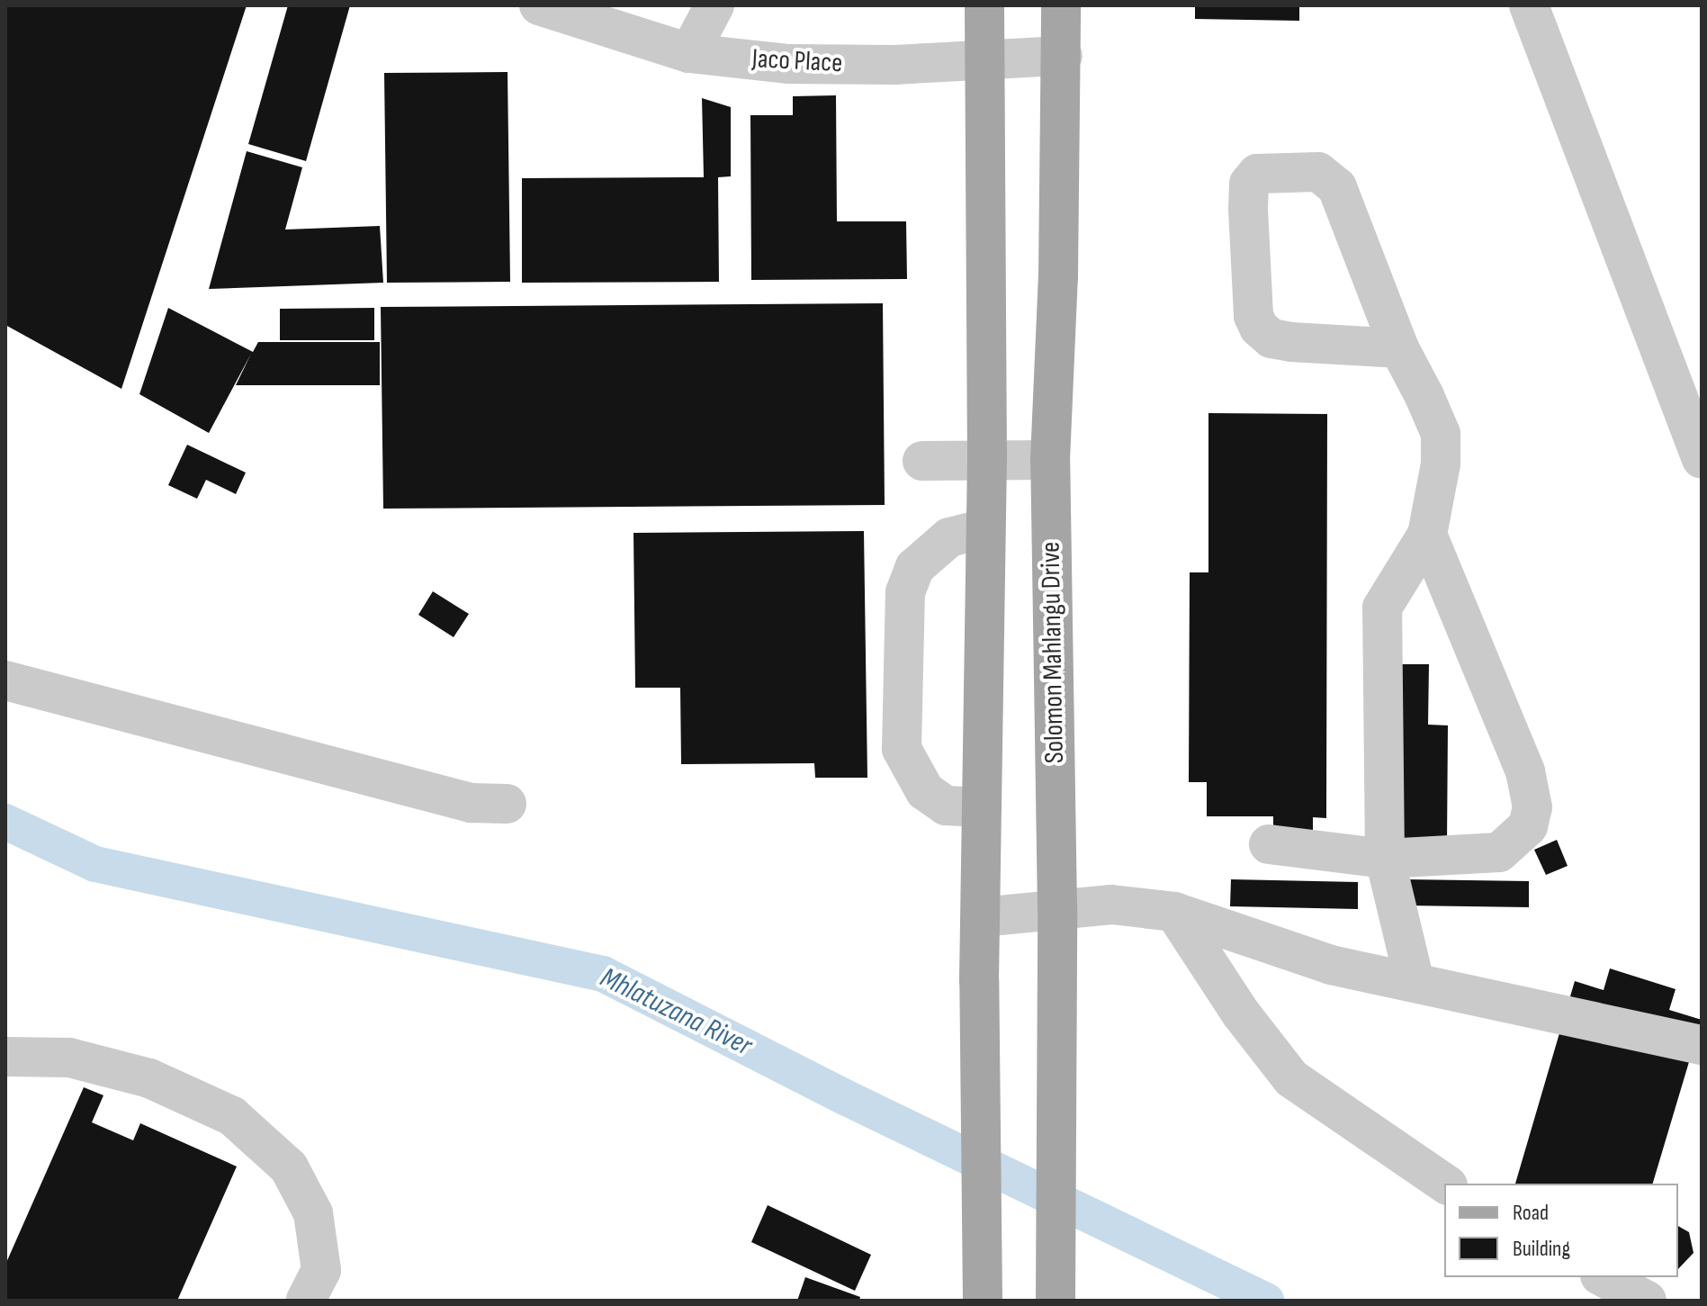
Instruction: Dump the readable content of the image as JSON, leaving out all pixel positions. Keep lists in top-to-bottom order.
{
  "streets": {
    "main road": ["Solomon Mahlangu Drive"],
    "lane": ["Jaco Place"]
  },
  "crossings": [
    ["Jaco Place", "Solomon Mahlangu Drive"]
  ],
  "water": ["Mhlatuzana River"],
  "legend": ["Road", "Building"]
}
